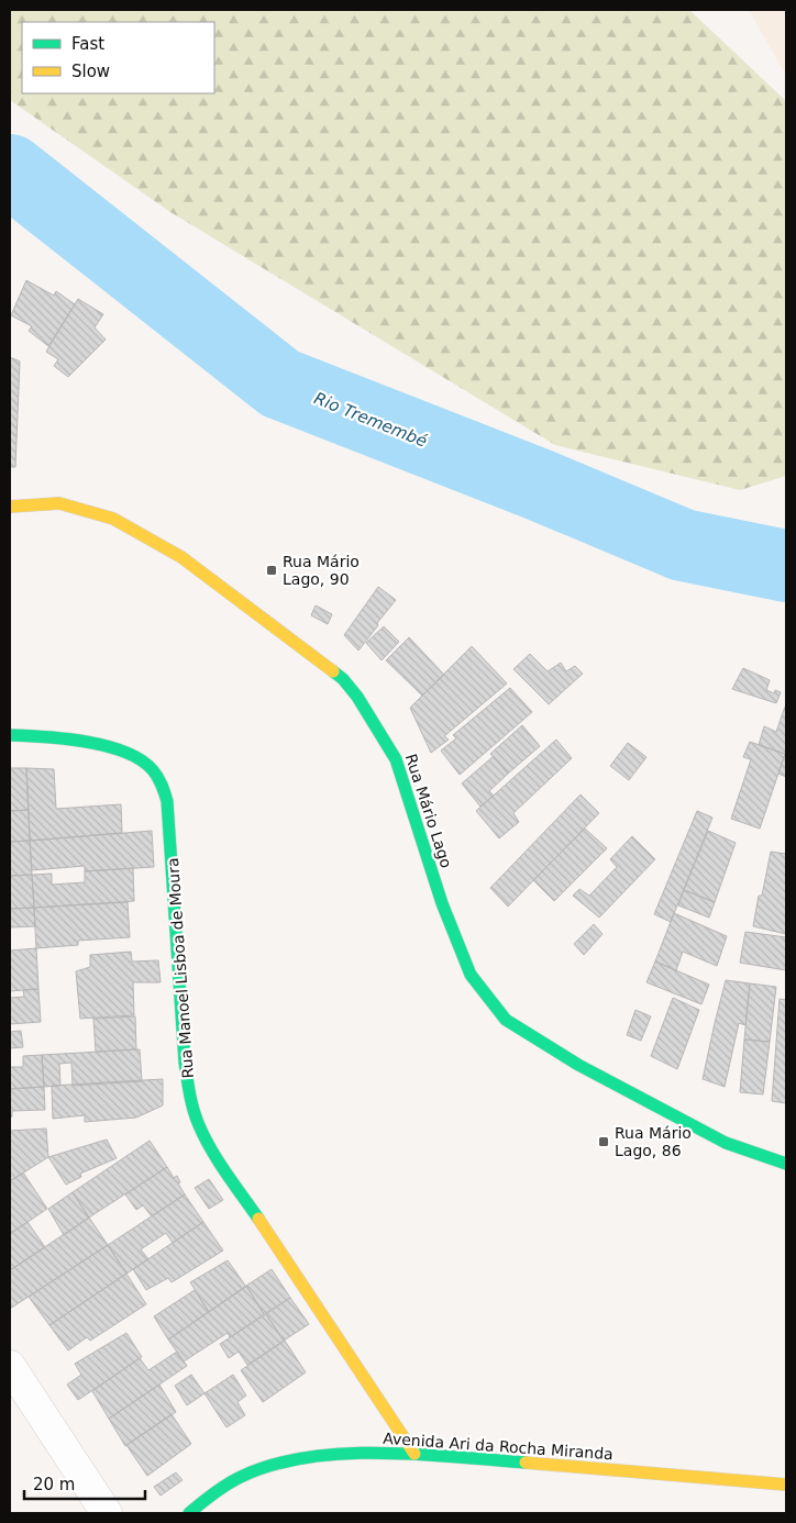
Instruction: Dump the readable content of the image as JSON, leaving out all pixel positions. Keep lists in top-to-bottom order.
{
  "streets": {
    "street": ["Rua Mário Lago", "Rua Manoel Lisboa de Moura", "Avenida Ari da Rocha Miranda"]
  },
  "crossings": [
    ["Rua Manoel Lisboa de Moura", "Avenida Ari da Rocha Miranda"]
  ],
  "water": ["Rio Tremembé"],
  "places": {
    "transit": ["Rua Mário Lago, 90", "Rua Mário Lago, 86"]
  },
  "legend": ["Fast", "Slow"],
  "scale_bar": "20 m"
}
